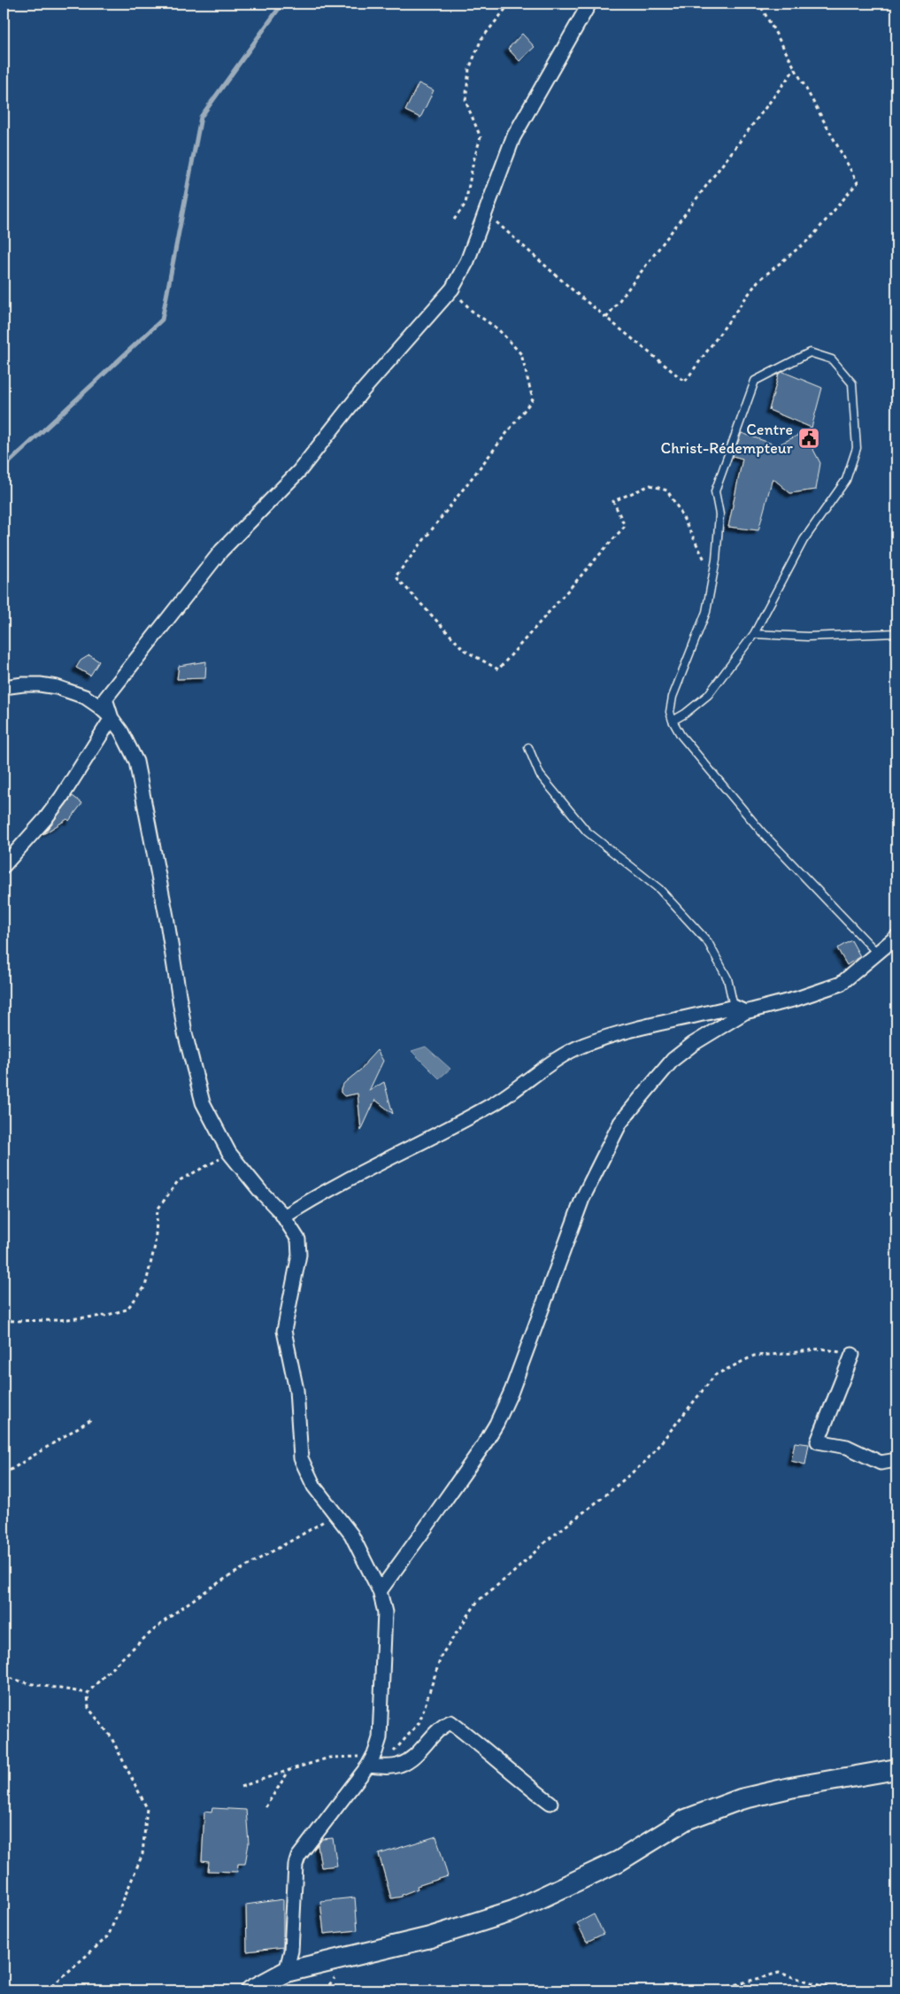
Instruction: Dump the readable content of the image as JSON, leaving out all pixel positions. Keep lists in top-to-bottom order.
{
  "places": {
    "public building": ["Centre Christ-Rédempteur"]
  }
}
